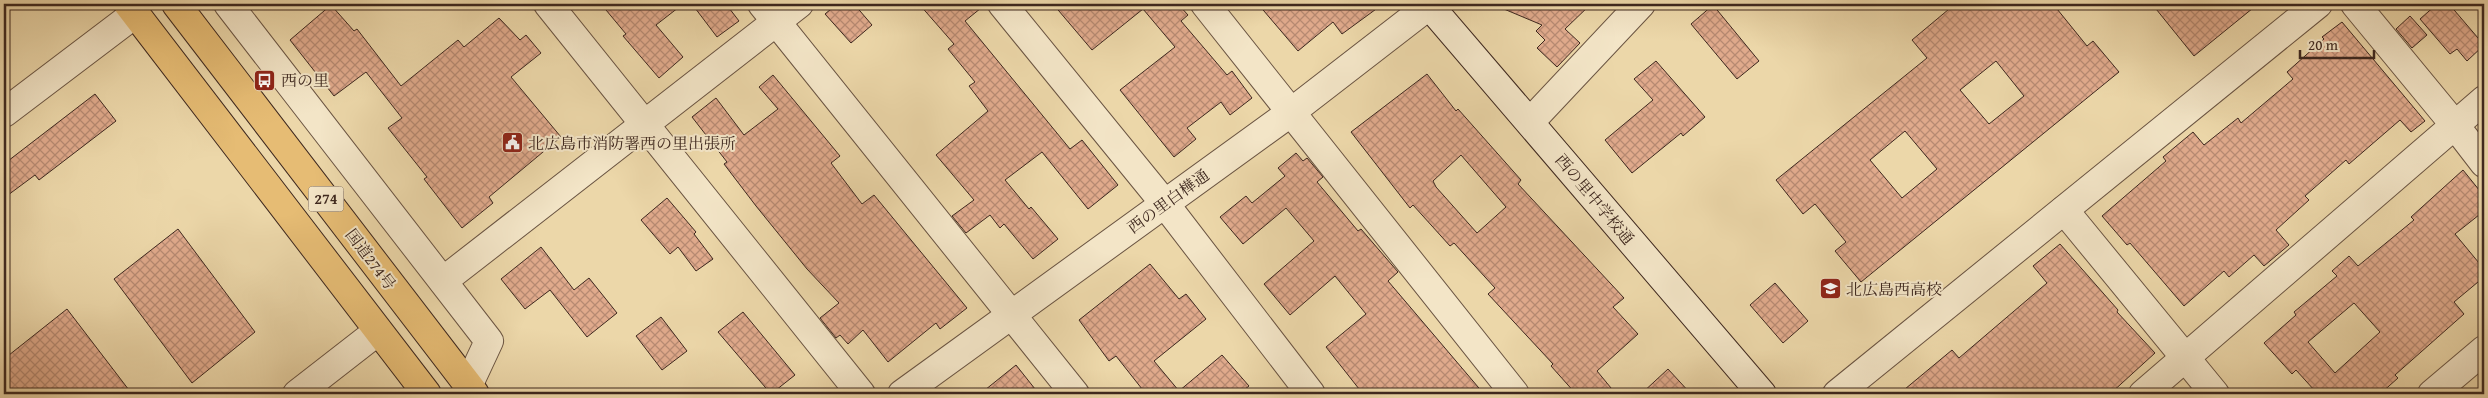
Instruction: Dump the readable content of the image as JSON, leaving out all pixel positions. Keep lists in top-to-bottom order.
{
  "streets": {
    "highway": ["274", "国道274号"],
    "street": ["西の里中学校通", "西の里白樺通"]
  },
  "crossings": [
    ["西の里中学校通", "西の里白樺通"]
  ],
  "places": {
    "bus stop": ["西の里"],
    "public building": ["北広島市消防署西の里出張所"],
    "school or university": ["北広島西高校"]
  },
  "scale_bar": "20 m"
}
